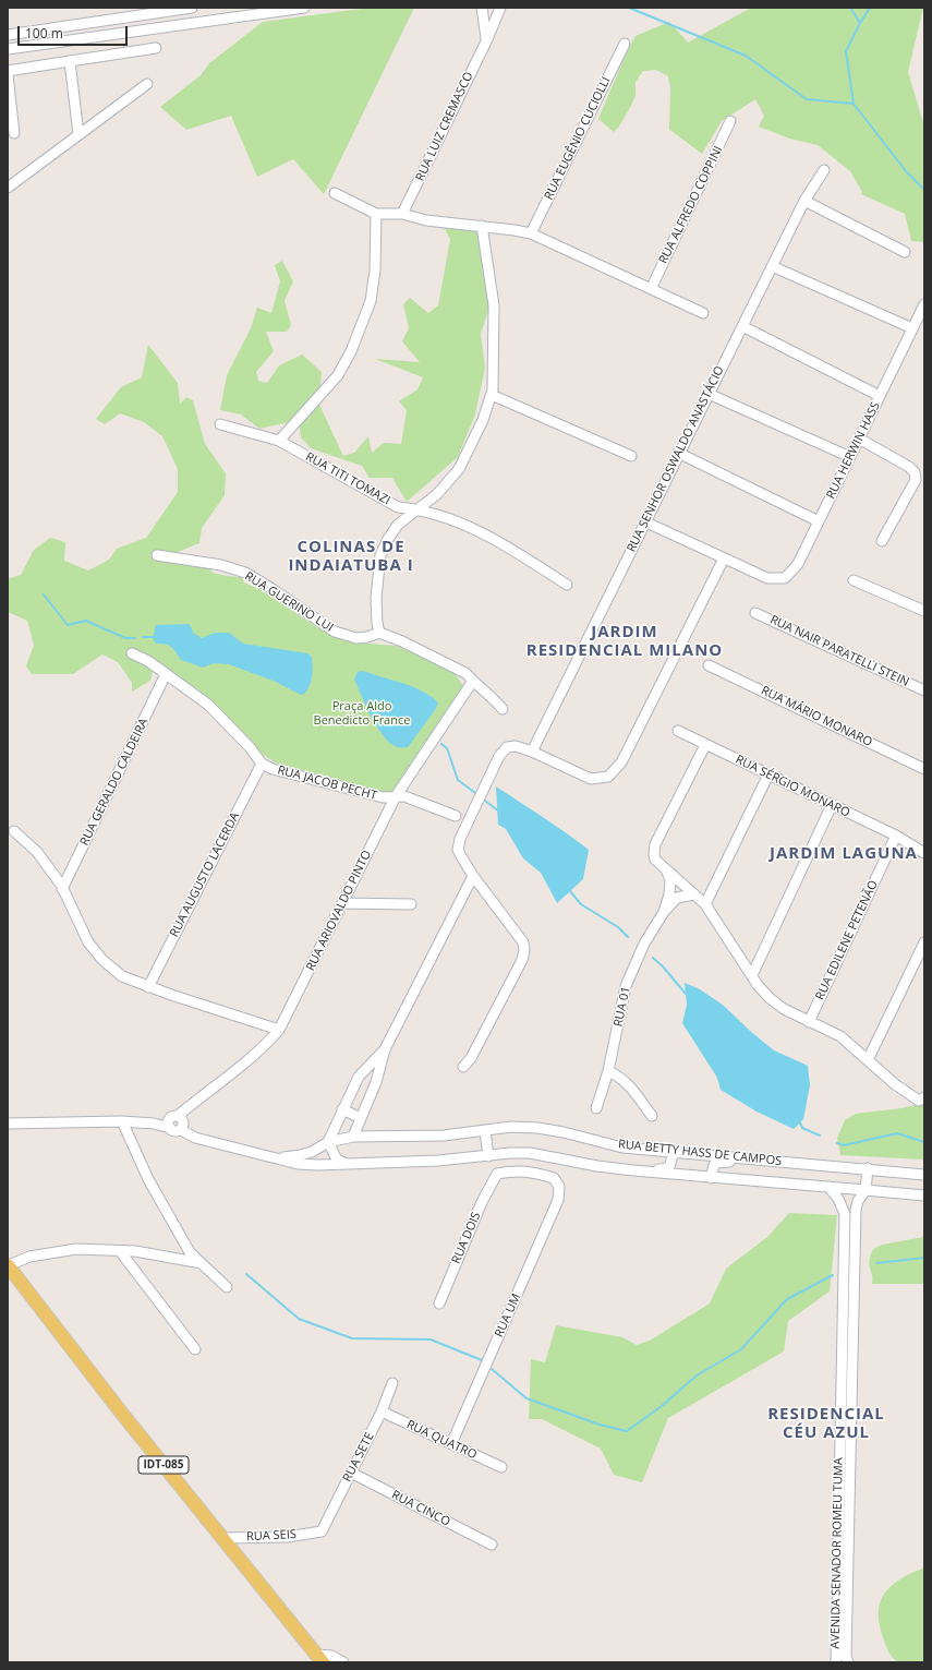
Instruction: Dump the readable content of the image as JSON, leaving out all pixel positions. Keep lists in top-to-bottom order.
{
  "streets": {
    "main road": ["IDT-085"],
    "street": [
      "RUA LUIZ CREMASCO",
      "RUA EUGÊNIO CUCIOLLI",
      "RUA ALFREDO COPPINI",
      "RUA HERWIN HASS",
      "RUA SENHOR OSWALDO ANASTÁCIO",
      "RUA TITI TOMAZI",
      "RUA GUERINO LUI",
      "RUA NAIR PARATELLI STEIN",
      "RUA MÁRIO MONARO",
      "RUA GERALDO CALDEIRA",
      "RUA JACOB PECHT",
      "RUA SÉRGIO MONARO",
      "RUA AUGUSTO LACERDA",
      "RUA ARIOVALDO PINTO",
      "RUA EDILENE PETENÃO",
      "RUA 01",
      "RUA BETTY HASS DE CAMPOS",
      "RUA DOIS",
      "RUA UM",
      "RUA QUATRO",
      "RUA SETE",
      "RUA CINCO",
      "RUA SEIS",
      "AVENIDA SENADOR ROMEU TUMA"
    ]
  },
  "crossings": [
    ["RUA GERALDO CALDEIRA", "RUA JACOB PECHT"],
    ["RUA JACOB PECHT", "RUA AUGUSTO LACERDA"],
    ["RUA JACOB PECHT", "RUA ARIOVALDO PINTO"],
    ["RUA SÉRGIO MONARO", "RUA EDILENE PETENÃO"],
    ["RUA ARIOVALDO PINTO", "RUA BETTY HASS DE CAMPOS"],
    ["RUA BETTY HASS DE CAMPOS", "AVENIDA SENADOR ROMEU TUMA"],
    ["RUA DOIS", "RUA UM"],
    ["RUA UM", "RUA QUATRO"],
    ["RUA QUATRO", "RUA SETE"],
    ["RUA SETE", "RUA CINCO"],
    ["RUA SETE", "RUA SEIS"],
    ["IDT-085", "RUA SEIS"]
  ],
  "districts": [
    "COLINAS DE INDAIATUBA I",
    "JARDIM RESIDENCIAL MILANO",
    "JARDIM LAGUNA",
    "RESIDENCIAL CÉU AZUL"
  ],
  "parks": ["Praça Aldo Benedicto France"],
  "scale_bar": "100 m"
}
